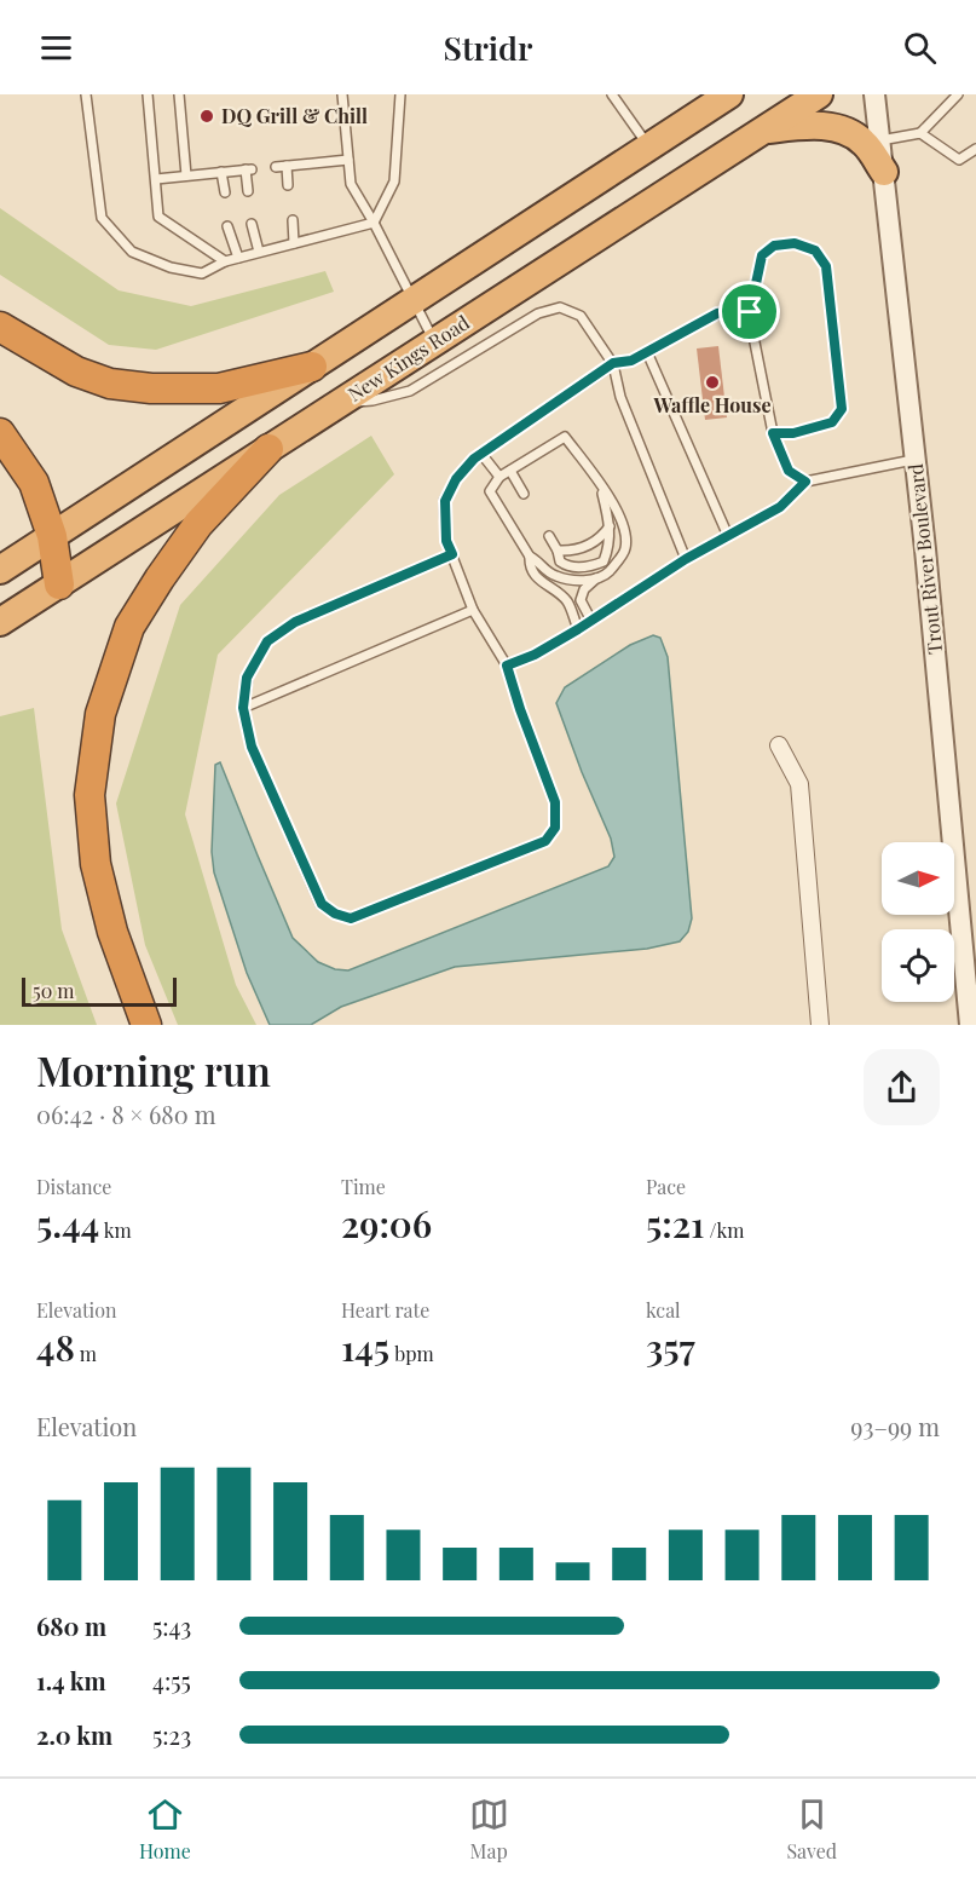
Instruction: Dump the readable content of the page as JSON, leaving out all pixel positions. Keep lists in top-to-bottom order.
{
  "streets": {
    "highway": ["New Kings Road"],
    "street": ["Trout River Boulevard"]
  },
  "places": ["DQ Grill & Chill", "Waffle House"],
  "scale_bar": "50 m",
  "north": "right",
  "page": {
    "header": "Stridr",
    "scale": "50 m",
    "heading": ["Morning run", "06:42 · 8 × 680 m"],
    "stats": [
      ["Distance", "5.44 km"],
      ["Time", "29:06"],
      ["Pace", "5:21 /km"],
      ["Elevation", "48 m"],
      ["Heart rate", "145 bpm"],
      ["kcal", "357"]
    ],
    "chart": ["Elevation", "93–99 m"],
    "list": [
      {
        "name": "680 m",
        "note": "5:43"
      },
      {
        "name": "1.4 km",
        "note": "4:55"
      },
      {
        "name": "2.0 km",
        "note": "5:23"
      }
    ],
    "tabs": ["Home", "Map", "Saved"]
  }
}
